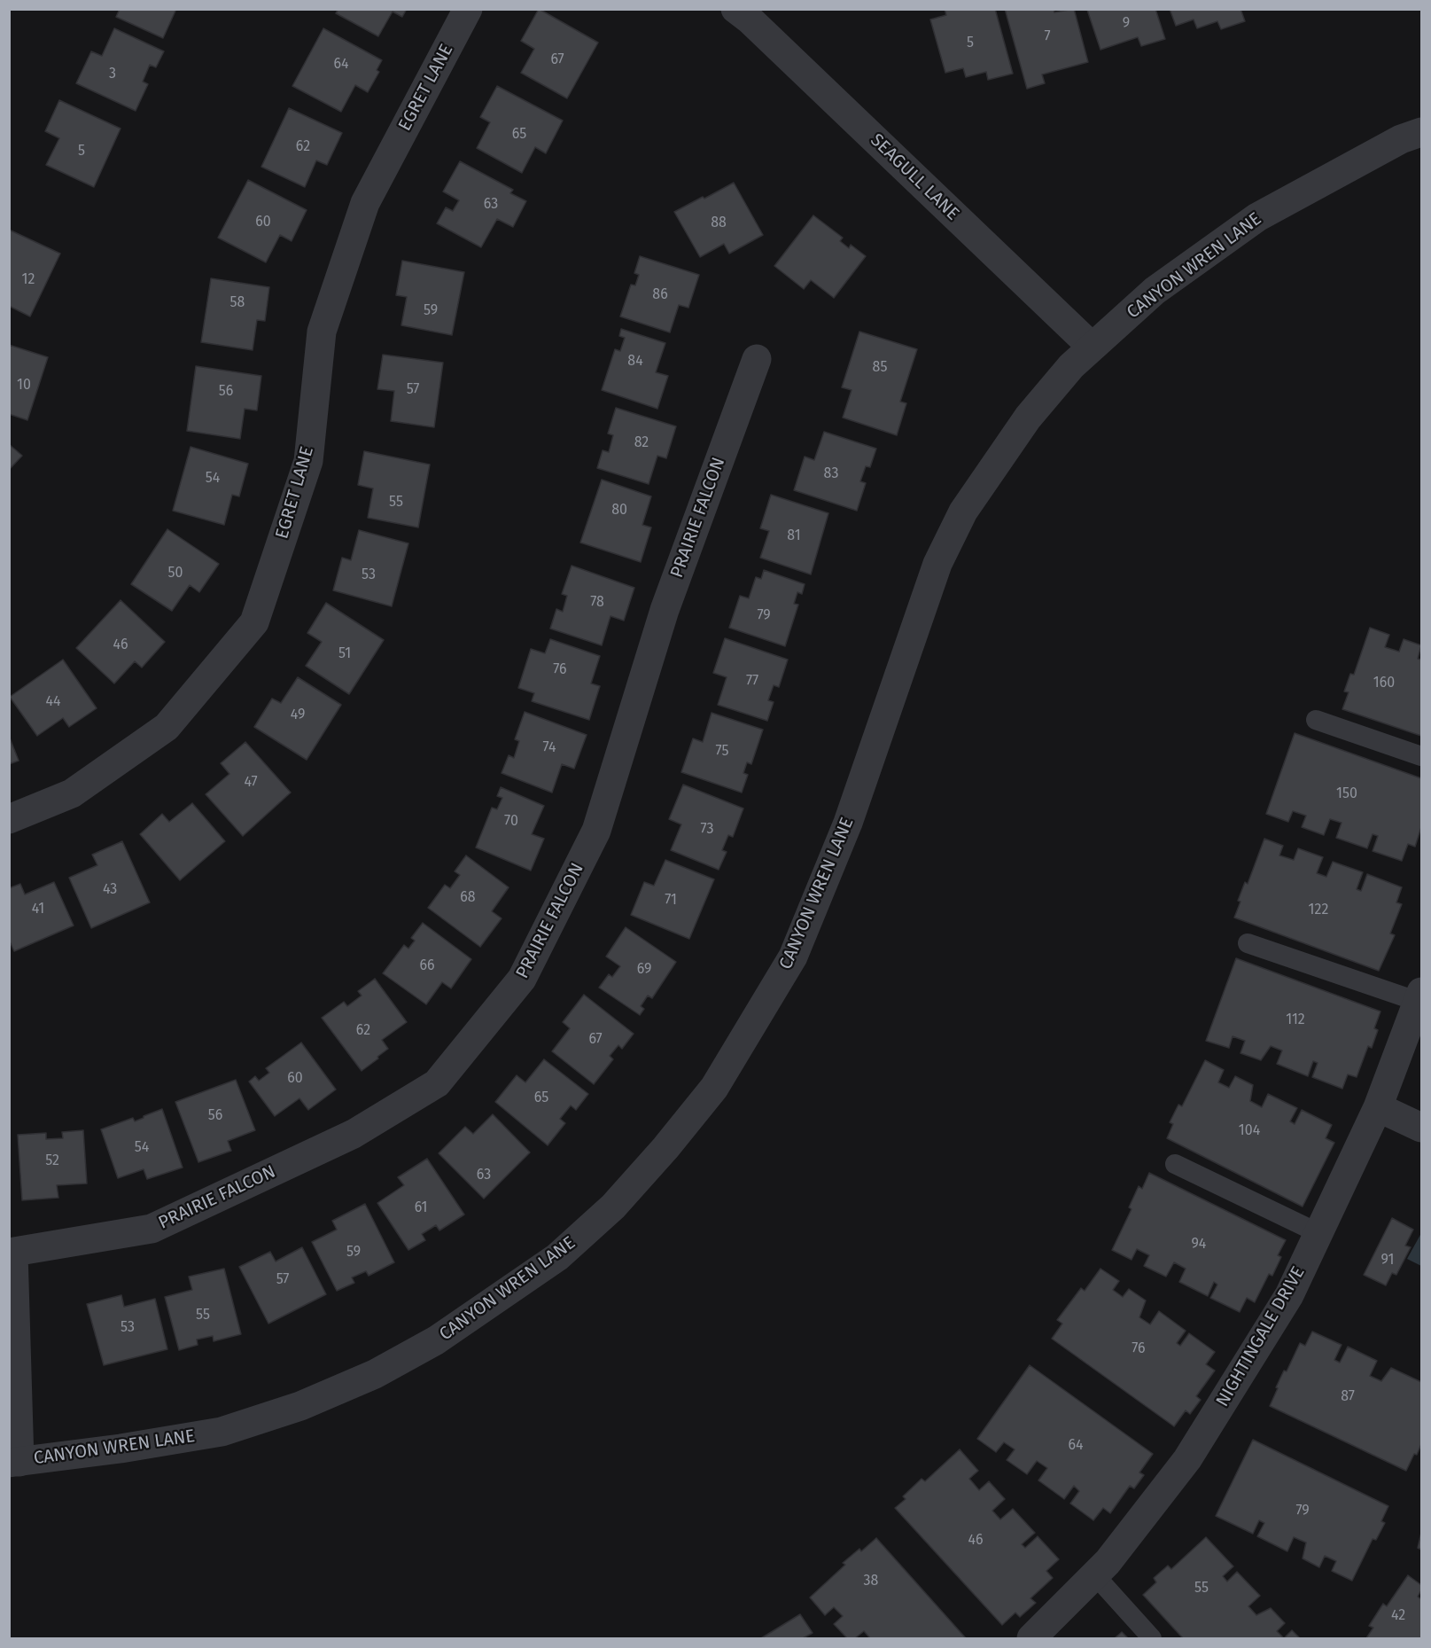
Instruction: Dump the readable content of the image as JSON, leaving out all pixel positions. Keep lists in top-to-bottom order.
{
  "streets": {
    "street": [
      "EGRET LANE",
      "SEAGULL LANE",
      "CANYON WREN LANE",
      "PRAIRIE FALCON",
      "NIGHTINGALE DRIVE"
    ]
  },
  "crossings": [
    ["SEAGULL LANE", "CANYON WREN LANE"]
  ],
  "house_numbers": [
    "9",
    "7",
    "5",
    "67",
    "64",
    "3",
    "65",
    "62",
    "5",
    "63",
    "60",
    "88",
    "12",
    "86",
    "58",
    "59",
    "84",
    "85",
    "10",
    "57",
    "56",
    "82",
    "83",
    "54",
    "55",
    "80",
    "81",
    "50",
    "53",
    "78",
    "79",
    "46",
    "51",
    "76",
    "77",
    "160",
    "44",
    "49",
    "74",
    "75",
    "47",
    "150",
    "70",
    "73",
    "43",
    "68",
    "71",
    "41",
    "122",
    "66",
    "69",
    "112",
    "62",
    "67",
    "60",
    "65",
    "56",
    "104",
    "54",
    "52",
    "63",
    "61",
    "94",
    "59",
    "91",
    "57",
    "55",
    "53",
    "76",
    "87",
    "64",
    "79",
    "46",
    "38",
    "55",
    "42"
  ]
}
